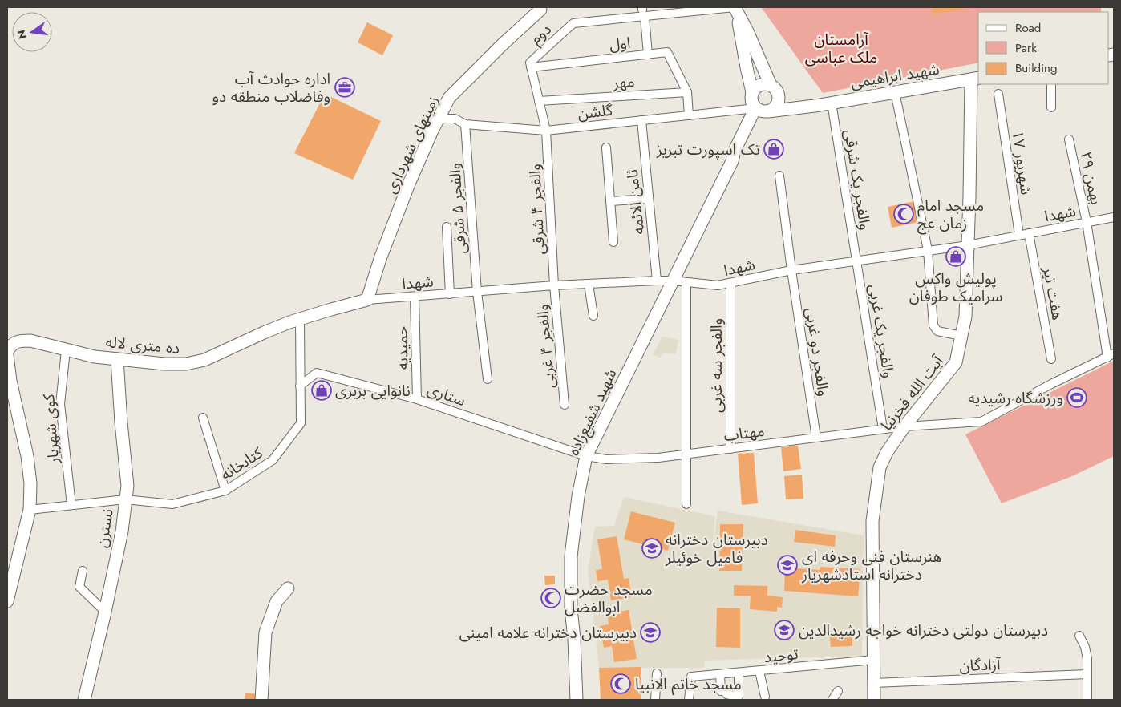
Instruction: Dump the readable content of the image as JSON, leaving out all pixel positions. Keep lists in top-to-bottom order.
{
  "streets": {
    "street": [
      "دوم",
      "اول",
      "شهید ابراهیمی",
      "مهر",
      "گلشن",
      "زمینهای شهرداری",
      "۱۷ شهریور",
      "۲۹ بهمن",
      "والفجر یک شرقی",
      "ثامن الائمه",
      "والفجر ۵ شرقی",
      "والفجر ۴ شرقی",
      "شهدا",
      "هفت تیر",
      "والفجر یک غربی",
      "ده متری لاله",
      "والفجر ۴ غربی",
      "حمیدیه",
      "والفجر دو غربی",
      "والفجر سه غربی",
      "آیت الله فخرنیا",
      "ستاری",
      "شهید شفیع‌زاده",
      "کوی شهریار",
      "مهتاب",
      "کتابخانه",
      "نسترن",
      "توحید",
      "آزادگان"
    ]
  },
  "crossings": [
    ["دوم", "اول"],
    ["دوم", "مهر"],
    ["دوم", "گلشن"],
    ["دوم", "والفجر ۴ شرقی"],
    ["اول", "مهر"],
    ["شهید ابراهیمی", "گلشن"],
    ["شهید ابراهیمی", "والفجر یک شرقی"],
    ["شهید ابراهیمی", "آیت الله فخرنیا"],
    ["شهید ابراهیمی", "شهید شفیع‌زاده"],
    ["گلشن", "زمینهای شهرداری"],
    ["گلشن", "ثامن الائمه"],
    ["گلشن", "والفجر ۵ شرقی"],
    ["گلشن", "والفجر ۴ شرقی"],
    ["گلشن", "شهید شفیع‌زاده"],
    ["زمینهای شهرداری", "شهدا"],
    ["زمینهای شهرداری", "ده متری لاله"],
    ["۱۷ شهریور", "شهدا"],
    ["۲۹ بهمن", "شهدا"],
    ["۲۹ بهمن", "مهتاب"],
    ["والفجر یک شرقی", "شهدا"],
    ["والفجر یک شرقی", "والفجر یک غربی"],
    ["ثامن الائمه", "شهدا"],
    ["والفجر ۵ شرقی", "شهدا"],
    ["والفجر ۴ شرقی", "شهدا"],
    ["والفجر ۴ شرقی", "والفجر ۴ غربی"],
    ["شهدا", "هفت تیر"],
    ["شهدا", "والفجر یک غربی"],
    ["شهدا", "ده متری لاله"],
    ["شهدا", "والفجر ۴ غربی"],
    ["شهدا", "حمیدیه"],
    ["شهدا", "والفجر دو غربی"],
    ["شهدا", "والفجر سه غربی"],
    ["شهدا", "آیت الله فخرنیا"],
    ["شهدا", "شهید شفیع‌زاده"],
    ["والفجر یک غربی", "مهتاب"],
    ["ده متری لاله", "کوی شهریار"],
    ["ده متری لاله", "کتابخانه"],
    ["ده متری لاله", "نسترن"],
    ["حمیدیه", "ستاری"],
    ["والفجر دو غربی", "مهتاب"],
    ["والفجر سه غربی", "مهتاب"],
    ["آیت الله فخرنیا", "مهتاب"],
    ["آیت الله فخرنیا", "توحید"],
    ["آیت الله فخرنیا", "آزادگان"],
    ["ستاری", "شهید شفیع‌زاده"],
    ["ستاری", "مهتاب"],
    ["ستاری", "کتابخانه"],
    ["شهید شفیع‌زاده", "مهتاب"],
    ["کوی شهریار", "کتابخانه"],
    ["کتابخانه", "نسترن"]
  ],
  "parks": ["آرامستان ملک عباسی"],
  "places": {
    "office": ["اداره حوادث آب وفاضلاب منطقه دو"],
    "shop": ["تک اسپورت تبریز", "پولیش واکس سرامیک طوفان", "نانوایی بربری"],
    "mosque": ["مسجد امام زمان عج", "مسجد حضرت ابوالفضل", "مسجد خاتم الانبیا"],
    "sports": ["ورزشگاه رشیدیه"],
    "school or university": [
      "دبیرستان دخترانه فامیل خوئیلر",
      "هنرستان فنی وحرفه ای دخترانه استادشهریار",
      "دبیرستان دولتی دخترانه خواجه رشیدالدین",
      "دبیرستان دخترانه علامه امینی"
    ]
  },
  "legend": ["Road", "Park", "Building"],
  "north": "left"
}
